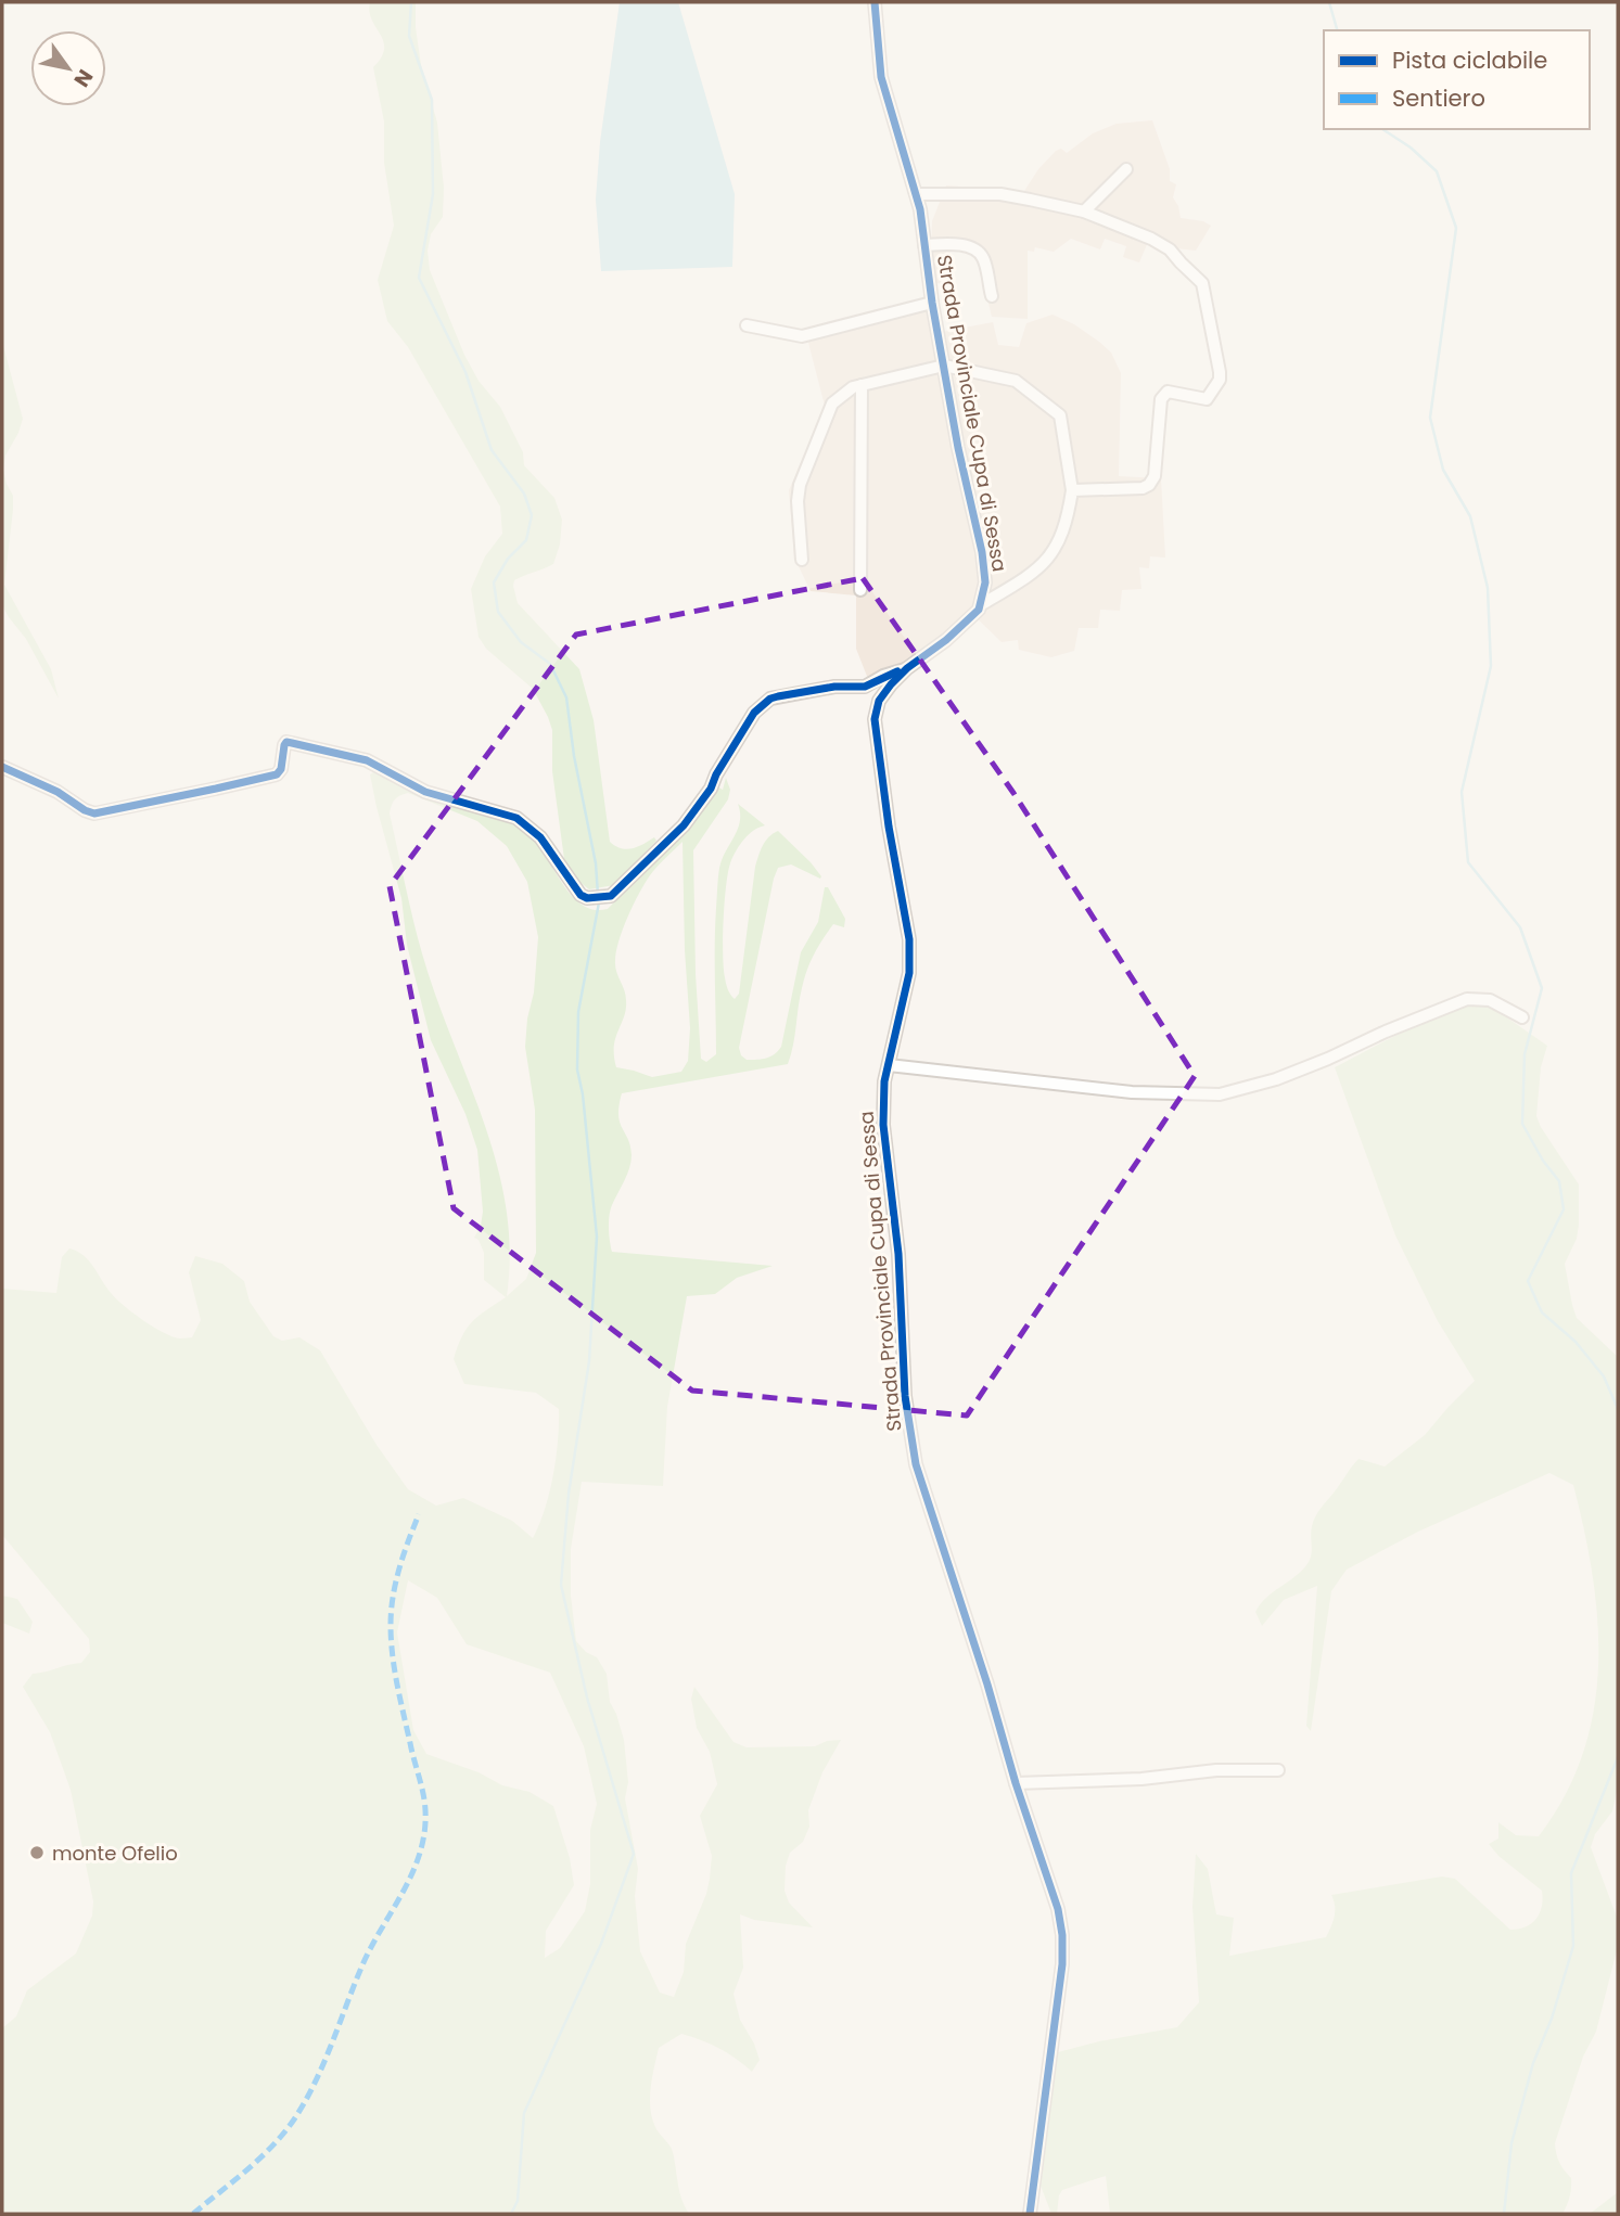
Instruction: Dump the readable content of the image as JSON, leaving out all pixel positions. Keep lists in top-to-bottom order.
{
  "streets": {
    "street": ["Strada Provinciale Cupa di Sessa"]
  },
  "places": ["monte Ofelio"],
  "legend": ["Pista ciclabile", "Sentiero"],
  "north": "bottom right"
}
